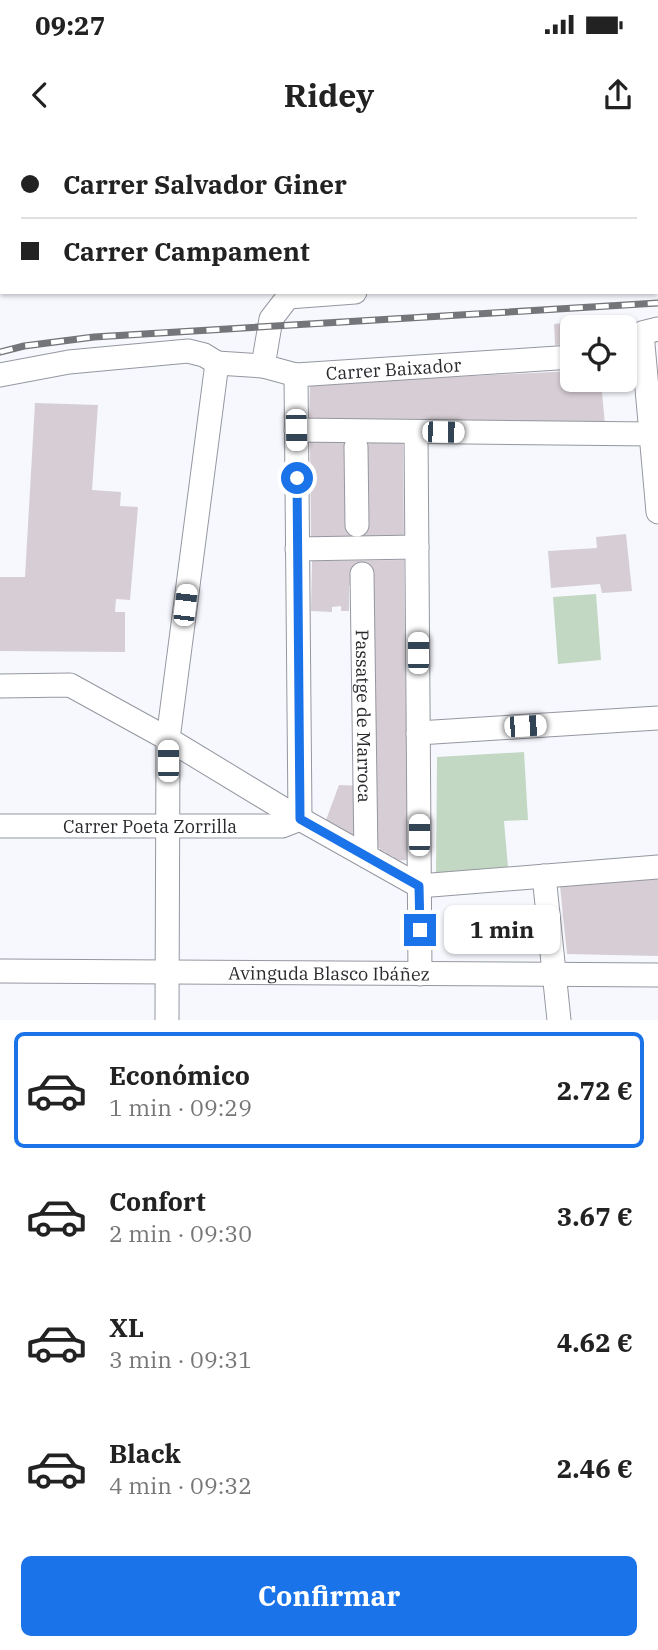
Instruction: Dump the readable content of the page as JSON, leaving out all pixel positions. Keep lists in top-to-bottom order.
{
  "streets": {
    "street": [
      "Carrer Baixador",
      "Passatge de Marroca",
      "Carrer Poeta Zorrilla",
      "Avinguda Blasco Ibáñez"
    ]
  },
  "page": {
    "status": "09:27",
    "header": "Ridey",
    "banner": ["Carrer Salvador Giner", "Carrer Campament"],
    "bubble": "1 min",
    "list": [
      {
        "name": "Económico",
        "note": "1 min · 09:29",
        "value": "2.72 €"
      },
      {
        "name": "Confort",
        "note": "2 min · 09:30",
        "value": "3.67 €"
      },
      {
        "name": "XL",
        "note": "3 min · 09:31",
        "value": "4.62 €"
      },
      {
        "name": "Black",
        "note": "4 min · 09:32",
        "value": "2.46 €"
      }
    ],
    "buttons": "Confirmar"
  }
}
